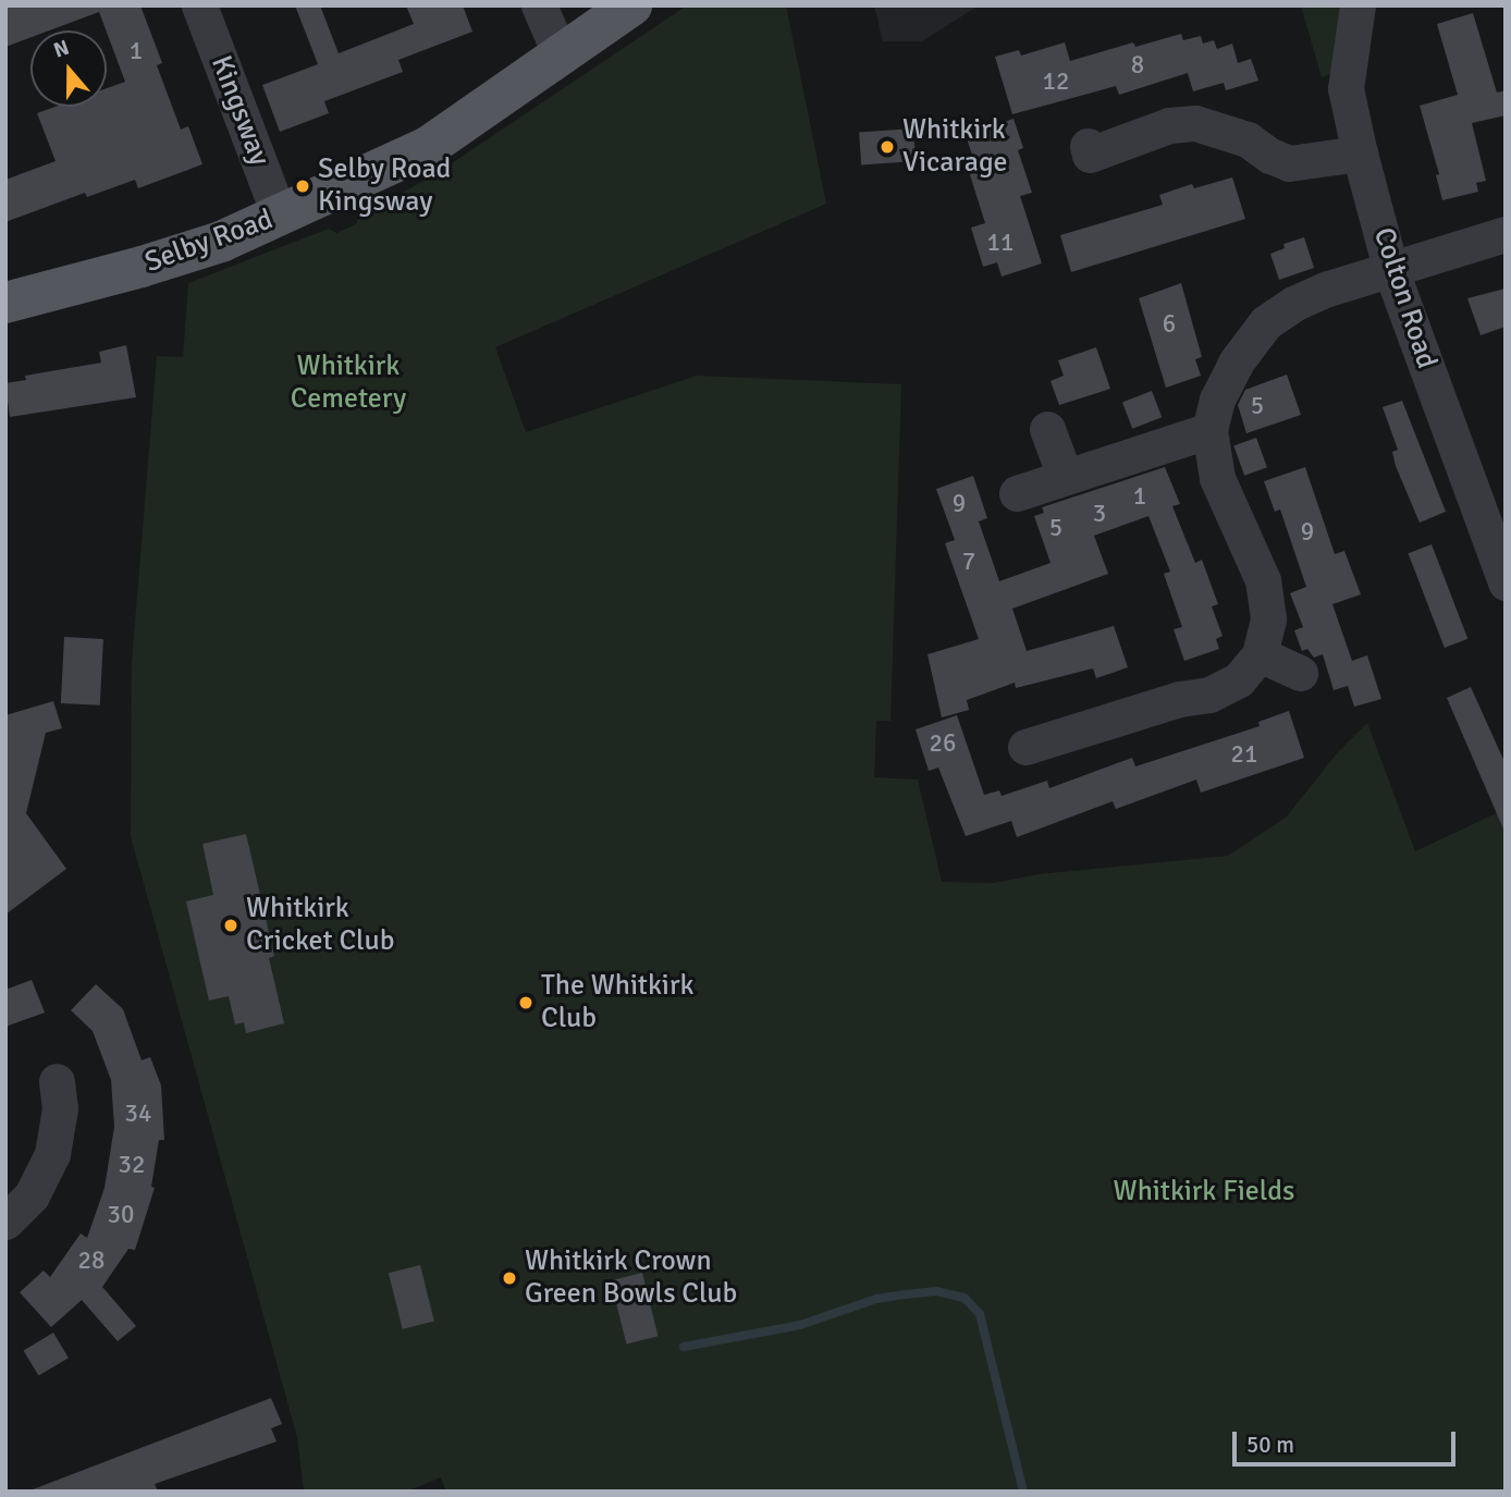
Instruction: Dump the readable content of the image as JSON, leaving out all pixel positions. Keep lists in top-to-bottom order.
{
  "streets": {
    "main road": ["Selby Road"],
    "street": ["Kingsway", "Colton Road"]
  },
  "crossings": [
    ["Kingsway", "Selby Road"]
  ],
  "parks": ["Whitkirk Cemetery", "Whitkirk Fields"],
  "places": [
    "Whitkirk Vicarage",
    "Selby Road Kingsway",
    "Whitkirk Cricket Club",
    "The Whitkirk Club",
    "Whitkirk Crown Green Bowls Club"
  ],
  "house_numbers": [
    "1",
    "8",
    "12",
    "11",
    "6",
    "5",
    "1",
    "9",
    "3",
    "5",
    "9",
    "7",
    "26",
    "21",
    "34",
    "32",
    "30",
    "28"
  ],
  "scale_bar": "50 m",
  "north": "top"
}
